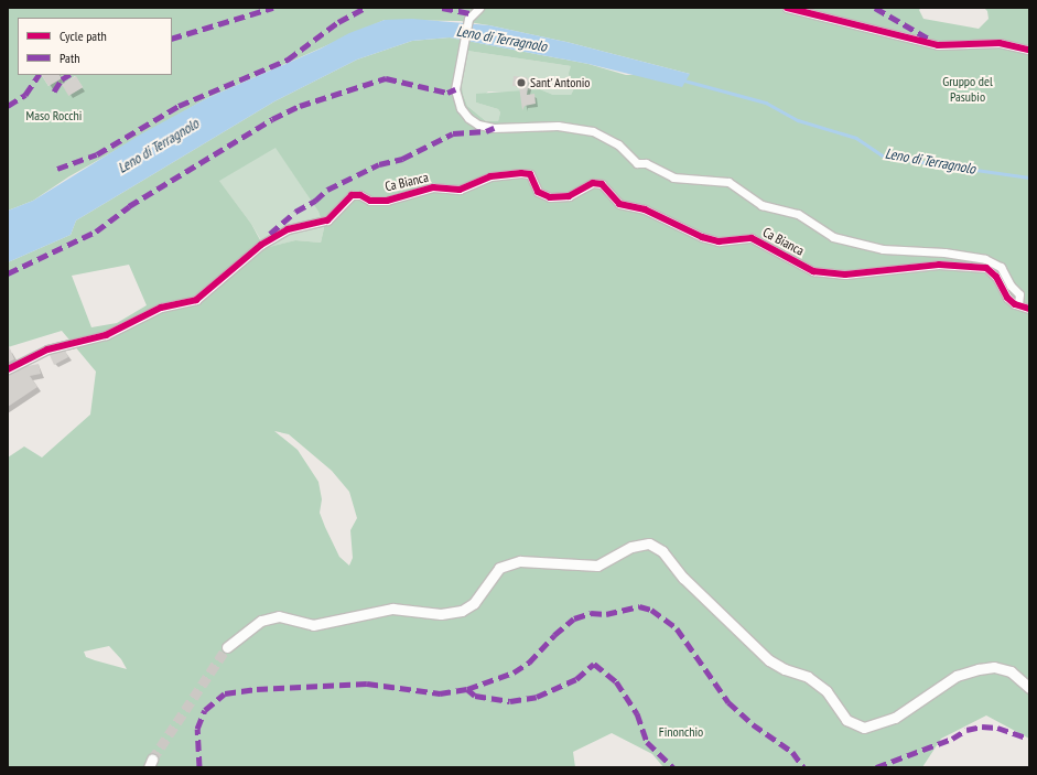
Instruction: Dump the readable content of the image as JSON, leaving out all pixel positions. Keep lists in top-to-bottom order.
{
  "streets": {
    "street": ["Ca Bianca"]
  },
  "water": ["Leno di Terragnolo"],
  "parks": ["Gruppo del Pasubio", "Maso Rocchi", "Finonchio"],
  "places": ["Sant' Antonio"],
  "legend": ["Cycle path", "Path"]
}
